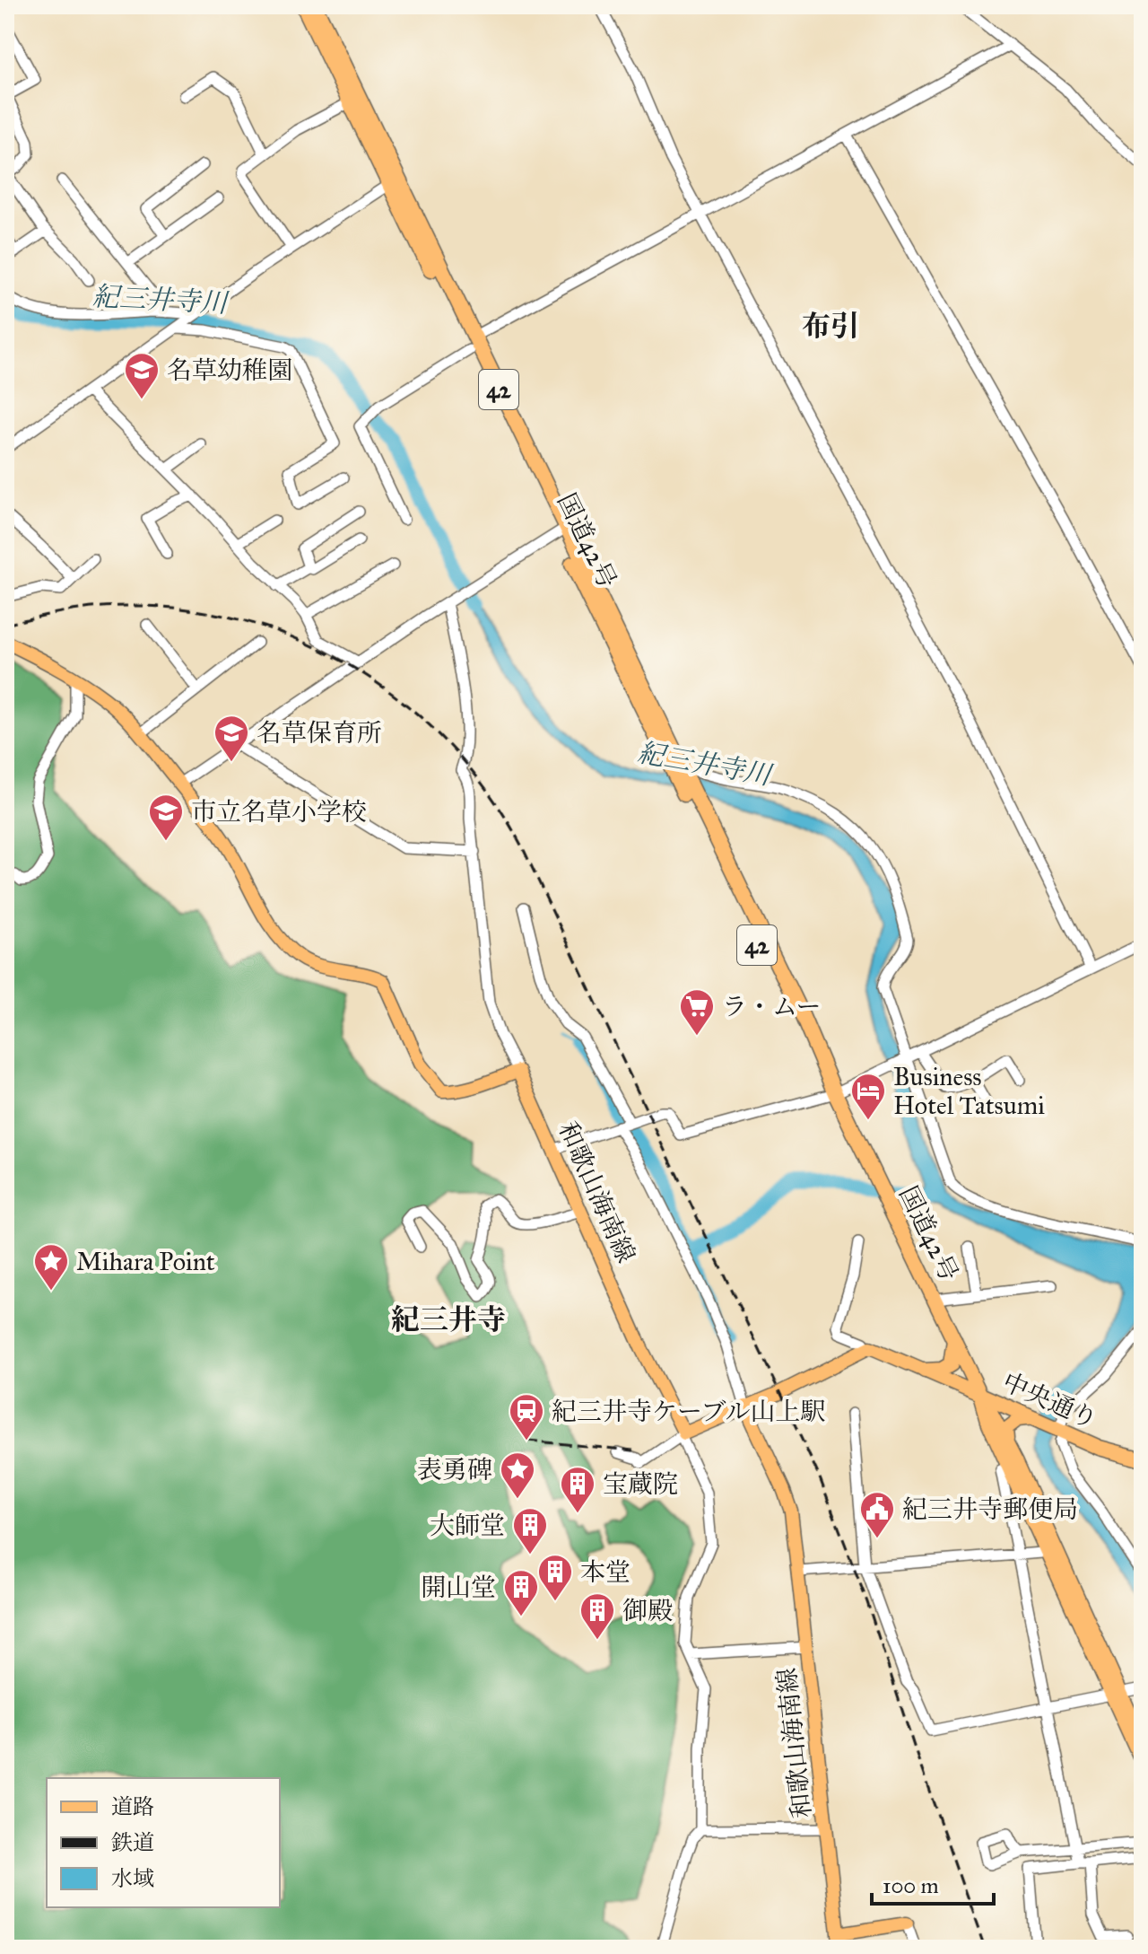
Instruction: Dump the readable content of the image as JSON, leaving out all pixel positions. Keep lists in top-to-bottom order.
{
  "streets": {
    "highway": ["42", "国道42号", "中央通り"],
    "main road": ["和歌山海南線"]
  },
  "crossings": [
    ["国道42号", "中央通り"]
  ],
  "districts": ["布引", "紀三井寺"],
  "water": ["紀三井寺川"],
  "places": {
    "school or university": ["名草幼稚園", "名草保育所", "市立名草小学校"],
    "supermarket": ["ラ・ムー"],
    "hotel": ["Business Hotel Tatsumi"],
    "place": ["Mihara Point", "表勇碑"],
    "station": ["紀三井寺ケーブル山上駅"],
    "building": [
      "宝蔵院",
      "大師堂",
      "本堂",
      "開山堂",
      "御殿"
    ],
    "public building": ["紀三井寺郵便局"]
  },
  "legend": ["道路", "鉄道", "水域"],
  "scale_bar": "100 m"
}
